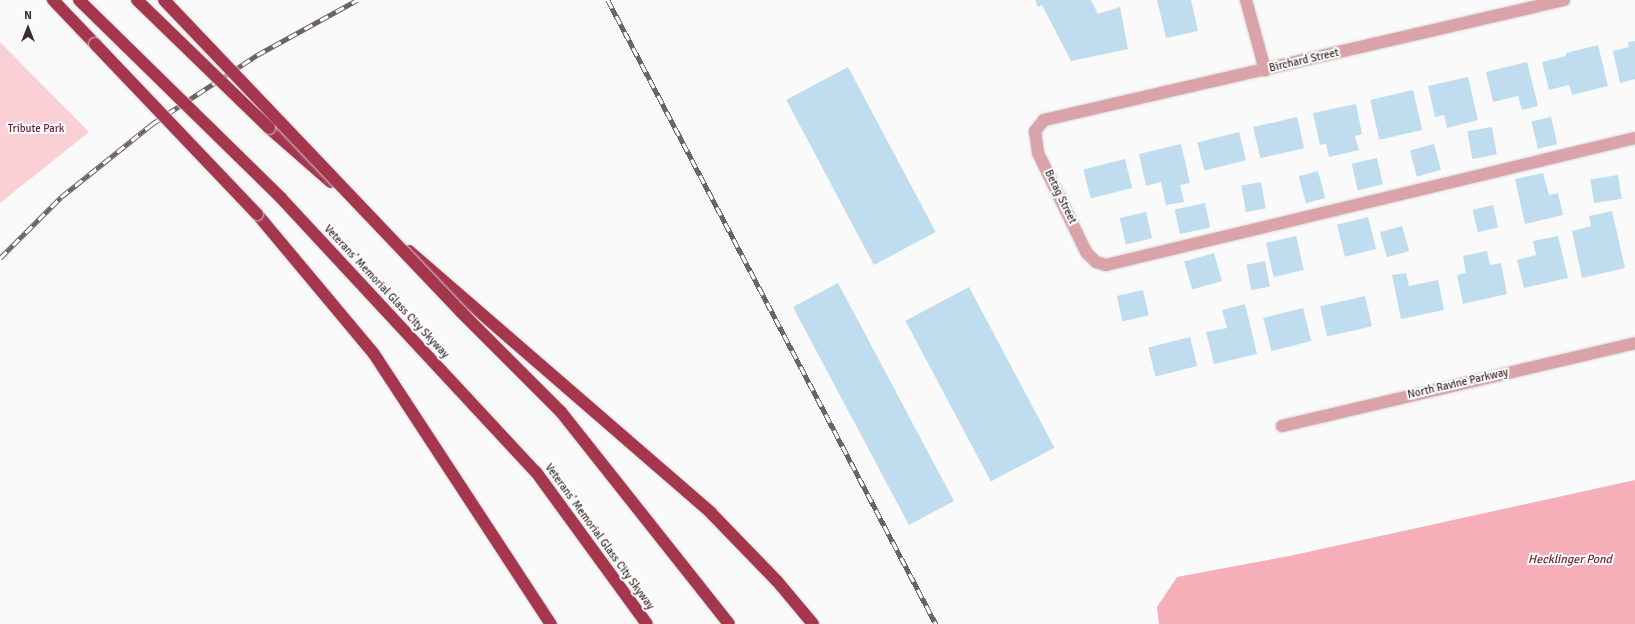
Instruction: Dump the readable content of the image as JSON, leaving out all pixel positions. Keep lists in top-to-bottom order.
{
  "streets": {
    "highway": ["Veterans' Memorial Glass City Skyway"],
    "street": ["Birchard Street", "Betag Street", "North Ravine Parkway"]
  },
  "crossings": [
    ["Birchard Street", "Betag Street"]
  ],
  "water": ["Hecklinger Pond"],
  "parks": ["Tribute Park"],
  "north": "top"
}
